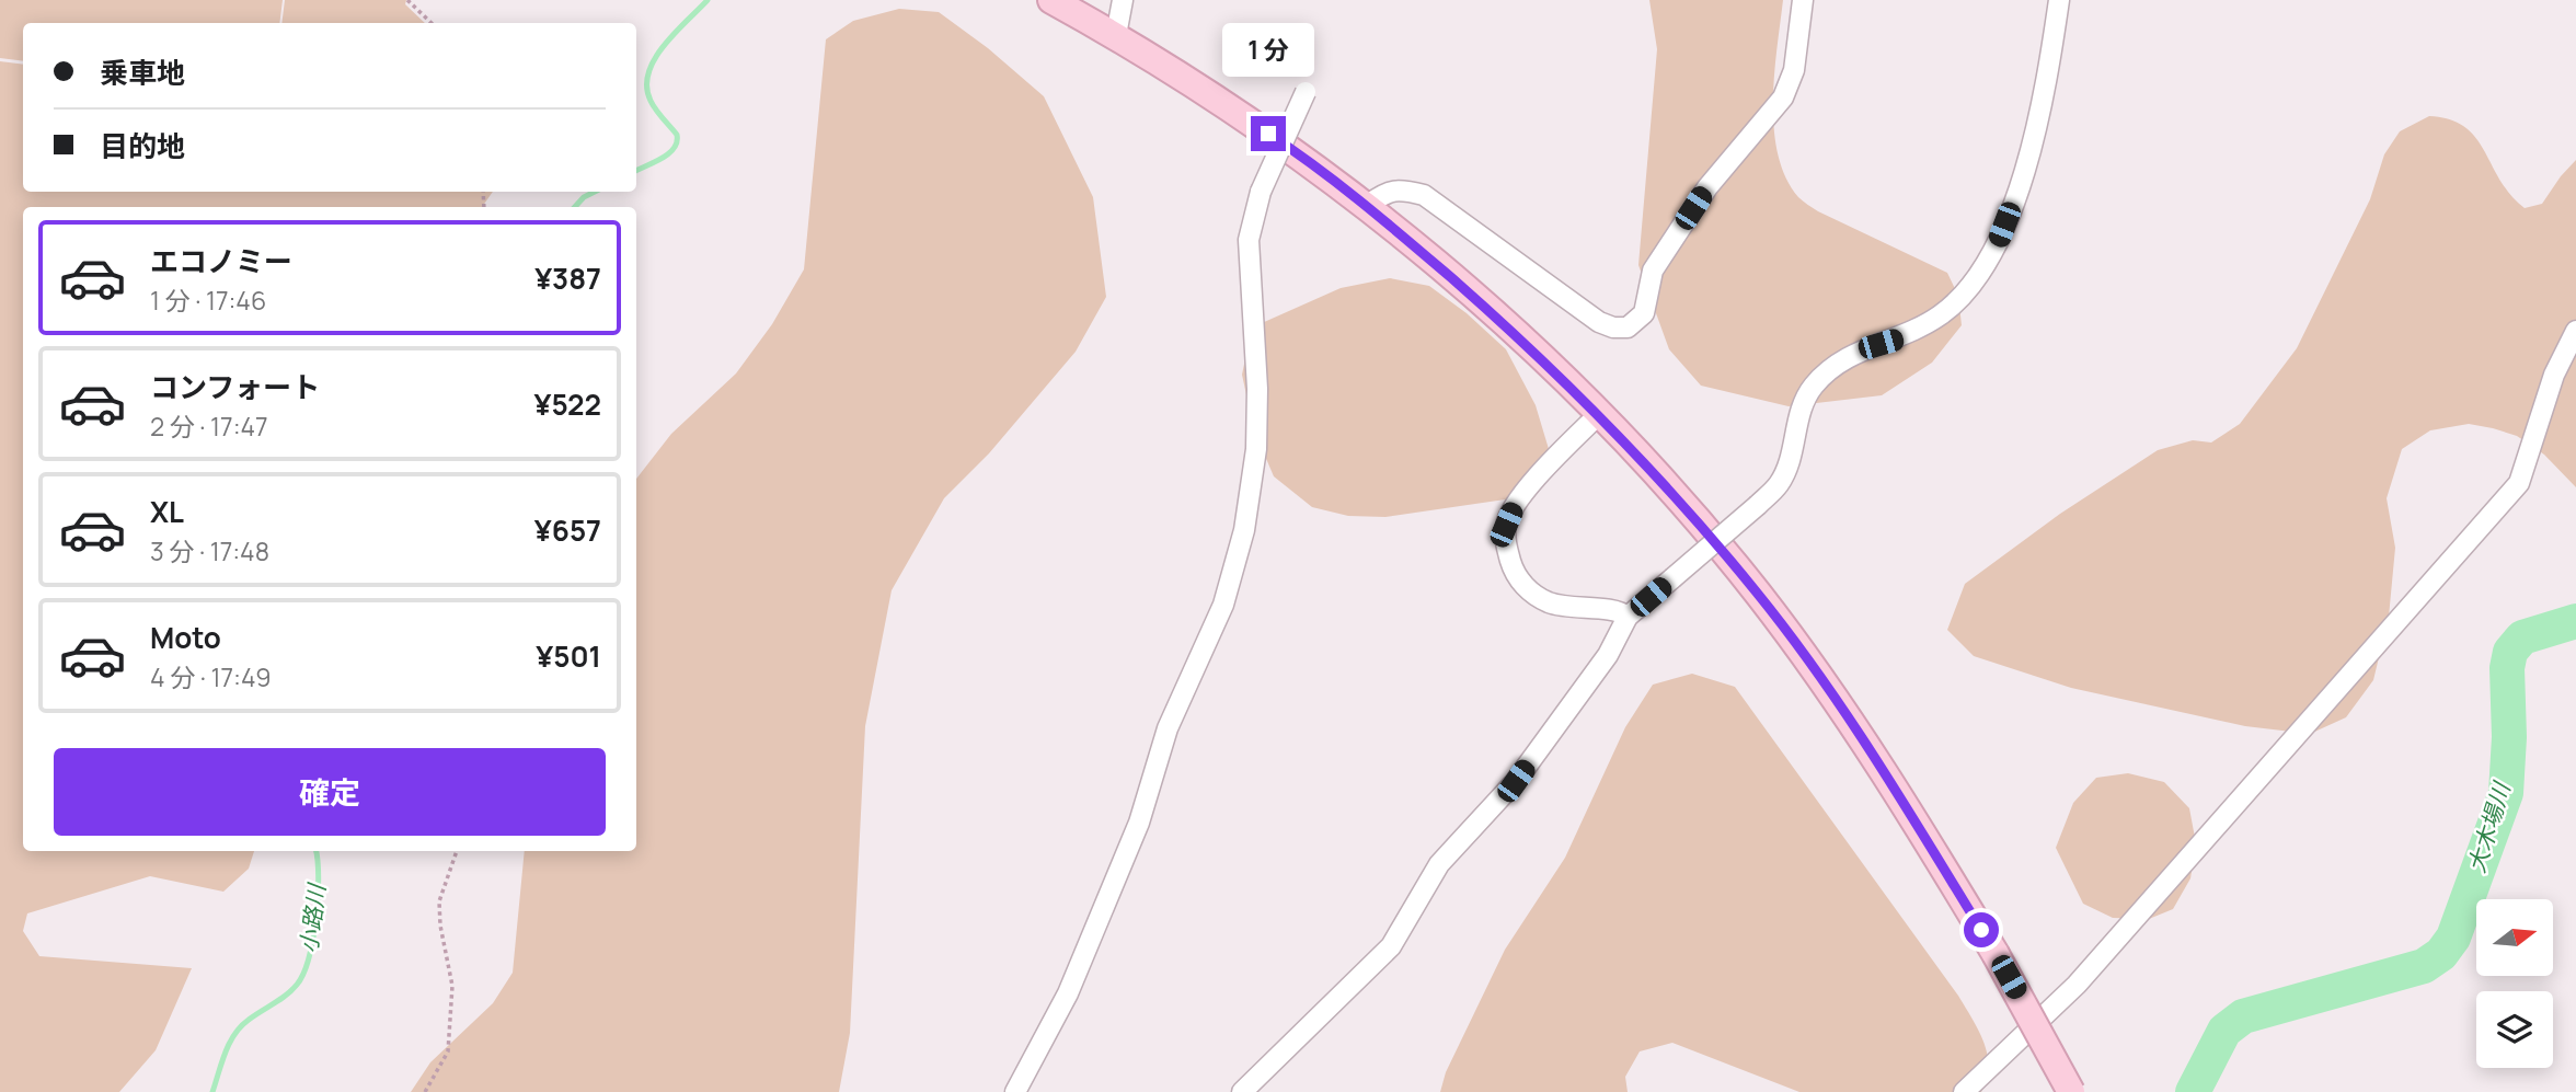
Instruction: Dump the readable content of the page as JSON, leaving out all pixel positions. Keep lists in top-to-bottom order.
{
  "water": ["大木場川", "小路川"],
  "north": "right",
  "page": {
    "bubble": "1 分",
    "banner": ["乗車地", "目的地"],
    "list": [
      {
        "name": "エコノミー",
        "note": "1 分 · 17:46",
        "value": "¥387"
      },
      {
        "name": "コンフォート",
        "note": "2 分 · 17:47",
        "value": "¥522"
      },
      {
        "name": "XL",
        "note": "3 分 · 17:48",
        "value": "¥657"
      },
      {
        "name": "Moto",
        "note": "4 分 · 17:49",
        "value": "¥501"
      }
    ],
    "buttons": "確定"
  }
}
